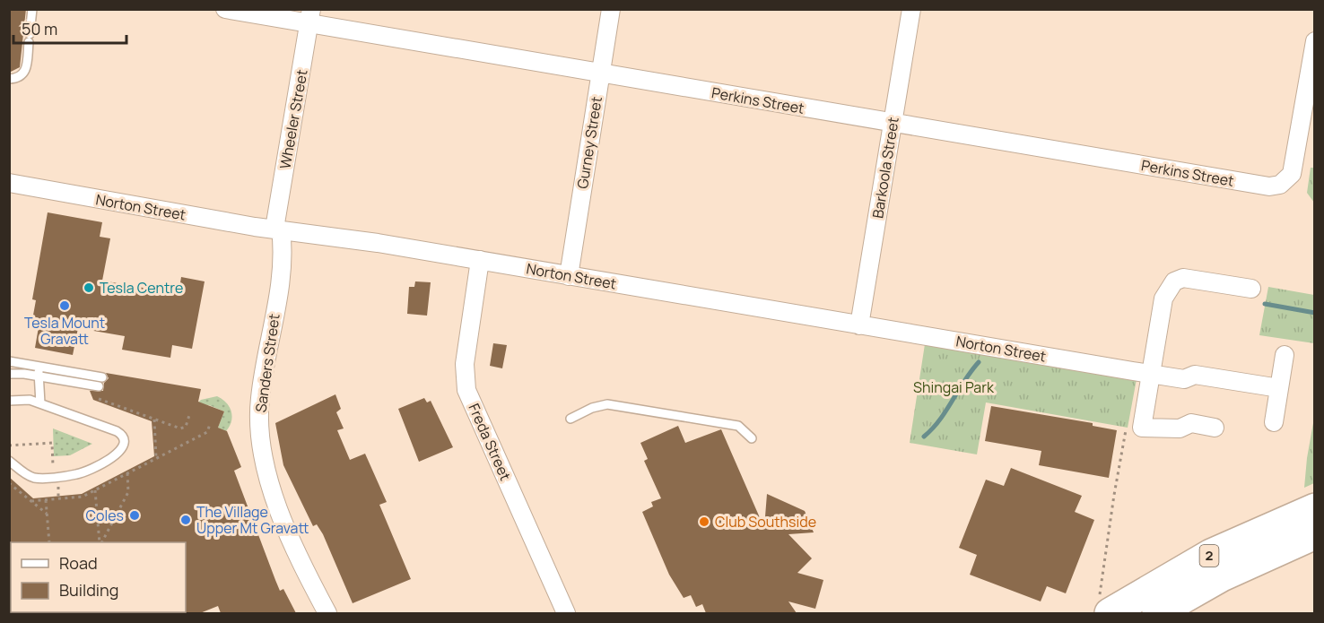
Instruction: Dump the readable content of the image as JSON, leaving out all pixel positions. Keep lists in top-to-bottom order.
{
  "streets": {
    "highway": ["2"],
    "street": [
      "Perkins Street",
      "Wheeler Street",
      "Gurney Street",
      "Barkoola Street",
      "Norton Street",
      "Sanders Street",
      "Freda Street"
    ]
  },
  "crossings": [
    ["Perkins Street", "Wheeler Street"],
    ["Perkins Street", "Gurney Street"],
    ["Perkins Street", "Barkoola Street"],
    ["Wheeler Street", "Norton Street"],
    ["Wheeler Street", "Sanders Street"],
    ["Gurney Street", "Norton Street"],
    ["Barkoola Street", "Norton Street"],
    ["Norton Street", "Sanders Street"],
    ["Norton Street", "Freda Street"]
  ],
  "parks": ["Shingai Park"],
  "places": [
    "Tesla Centre",
    "Tesla Mount Gravatt",
    "Coles",
    "The Village Upper Mt Gravatt",
    "Club Southside"
  ],
  "legend": ["Road", "Building"],
  "scale_bar": "50 m"
}
